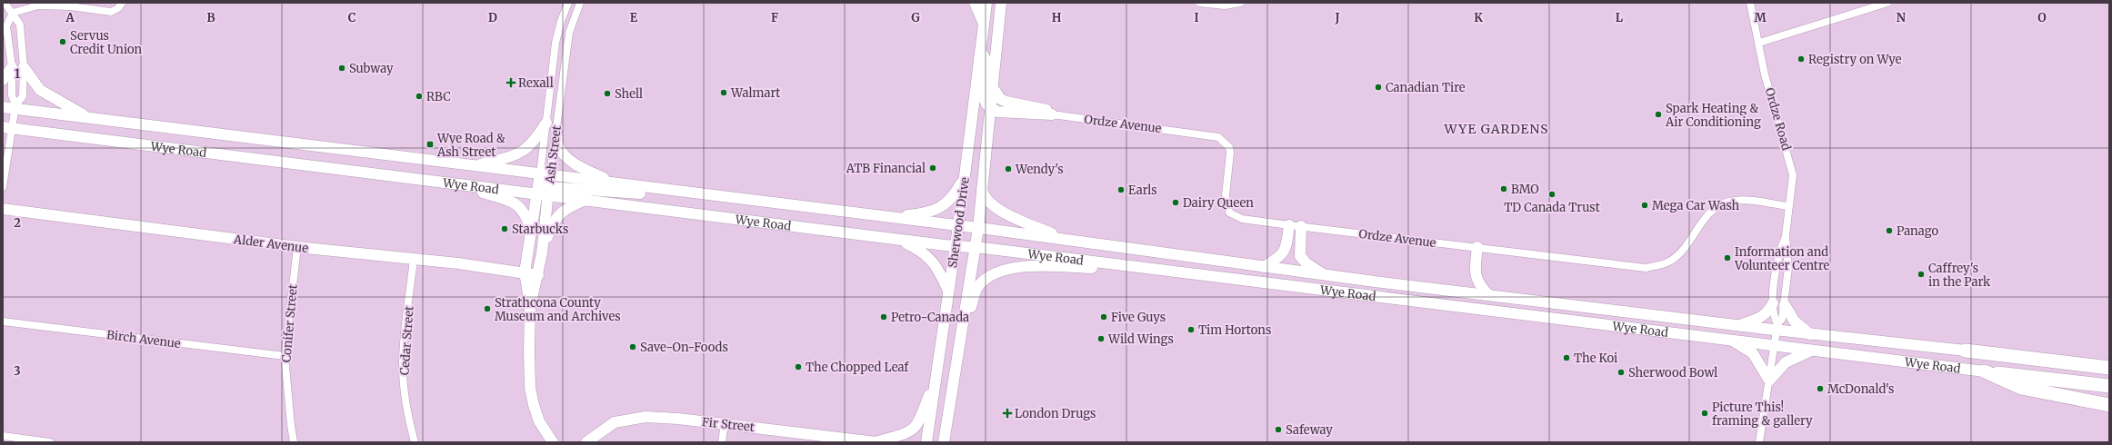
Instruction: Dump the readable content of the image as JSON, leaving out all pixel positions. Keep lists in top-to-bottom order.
{
  "streets": {
    "highway": ["Wye Road"],
    "main road": [
      "Ash Street",
      "Sherwood Drive",
      "Alder Avenue",
      "Fir Street"
    ],
    "street": [
      "Ordze Road",
      "Ordze Avenue",
      "Conifer Street",
      "Birch Avenue",
      "Cedar Street"
    ]
  },
  "crossings": [
    ["Ordze Road", "Ordze Avenue"],
    ["Ordze Road", "Wye Road"],
    ["Wye Road", "Ash Street"],
    ["Wye Road", "Sherwood Drive"],
    ["Ash Street", "Alder Avenue"],
    ["Alder Avenue", "Conifer Street"],
    ["Alder Avenue", "Cedar Street"],
    ["Conifer Street", "Birch Avenue"]
  ],
  "districts": ["WYE GARDENS"],
  "places": {
    "other": [
      "Servus Credit Union",
      "Registry on Wye",
      "Subway",
      "Canadian Tire",
      "Walmart",
      "Shell",
      "RBC",
      "Spark Heating & Air Conditioning",
      "ATB Financial",
      "Wendy's",
      "BMO",
      "Earls",
      "TD Canada Trust",
      "Dairy Queen",
      "Mega Car Wash",
      "Starbucks",
      "Panago",
      "Information and Volunteer Centre",
      "Caffrey's in the Park",
      "Strathcona County Museum and Archives",
      "Petro-Canada",
      "Five Guys",
      "Tim Hortons",
      "Wild Wings",
      "Save-On-Foods",
      "The Koi",
      "The Chopped Leaf",
      "Sherwood Bowl",
      "McDonald's",
      "Picture This! framing & gallery",
      "Safeway"
    ],
    "health": ["Rexall", "London Drugs"],
    "transit": ["Wye Road & Ash Street"]
  },
  "grid": {
    "columns": [
      "A",
      "B",
      "C",
      "D",
      "E",
      "F",
      "G",
      "H",
      "I",
      "J",
      "K",
      "L",
      "M",
      "N",
      "O"
    ],
    "rows": ["1", "2", "3"]
  }
}
